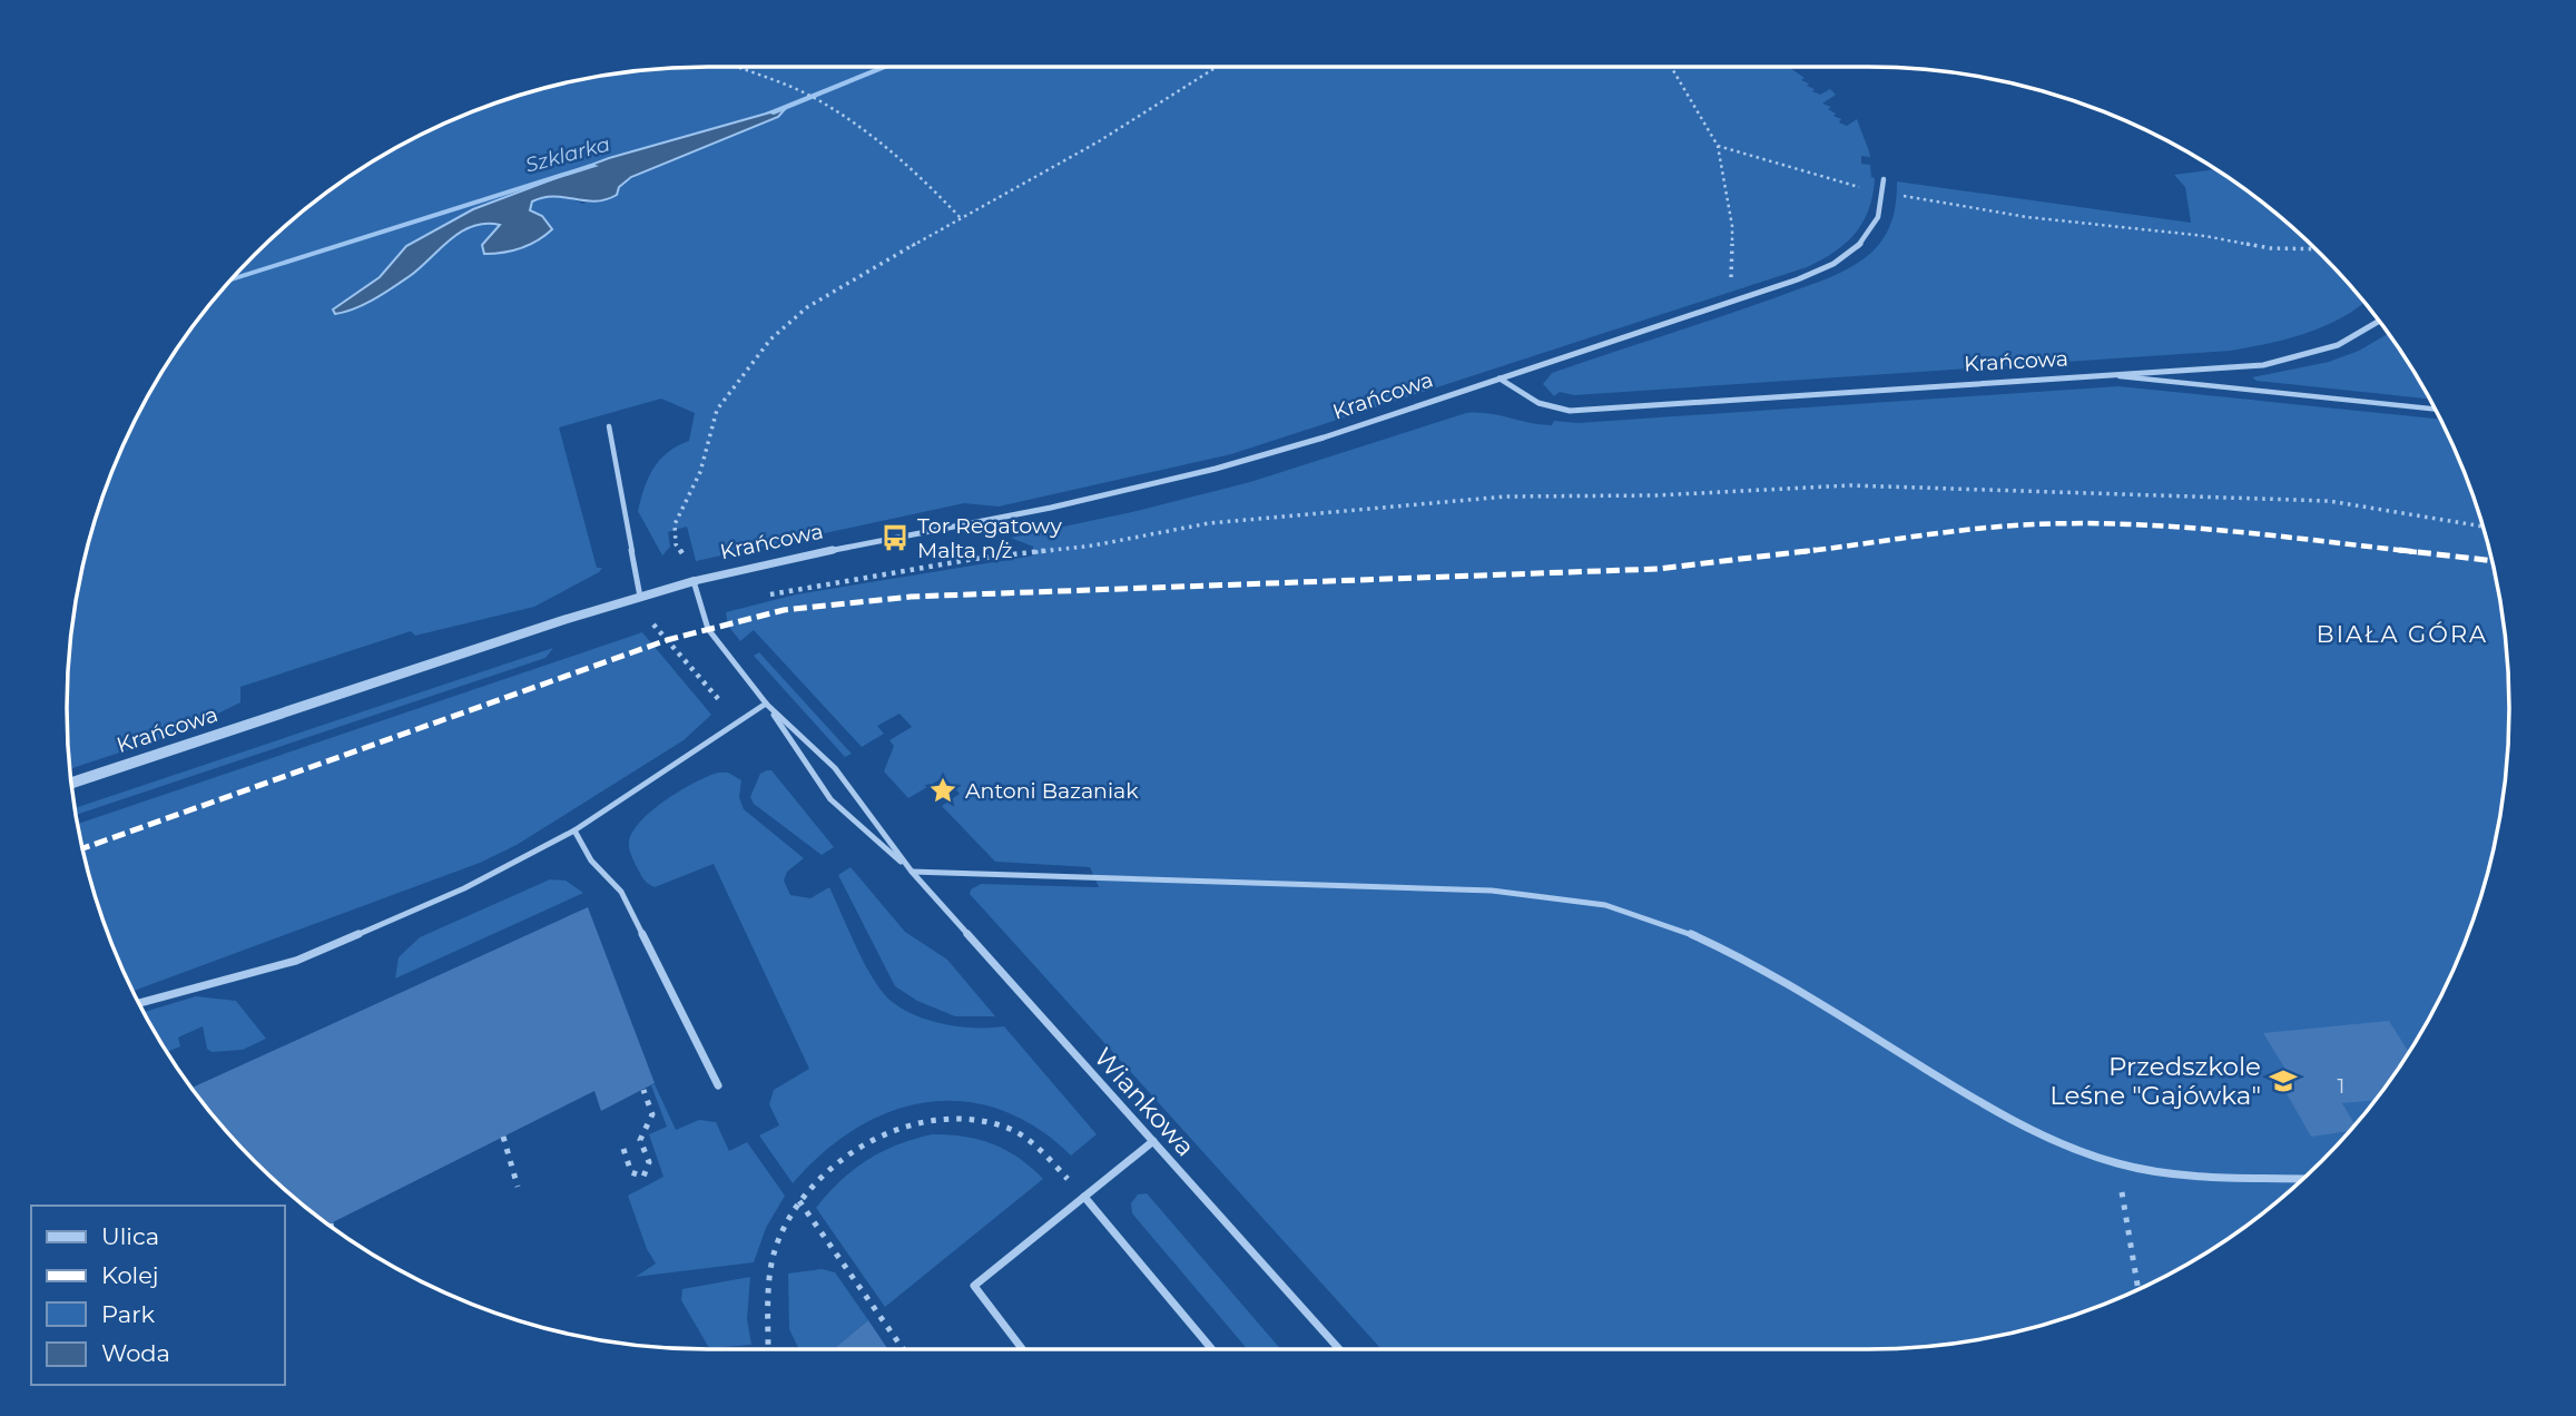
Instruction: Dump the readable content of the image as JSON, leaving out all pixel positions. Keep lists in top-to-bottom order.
{
  "streets": {
    "street": ["Krańcowa"],
    "lane": ["Wiankowa"]
  },
  "crossings": [
    ["Krańcowa", "Wiankowa"]
  ],
  "districts": ["BIAŁA GÓRA"],
  "water": ["Szklarka"],
  "places": {
    "bus stop": ["Tor Regatowy Malta n/ż"],
    "place": ["Antoni Bazaniak"],
    "school or university": ["Przedszkole Leśne \"Gajówka\""]
  },
  "house_numbers": ["1"],
  "legend": [
    "Ulica",
    "Kolej",
    "Park",
    "Woda"
  ]
}
